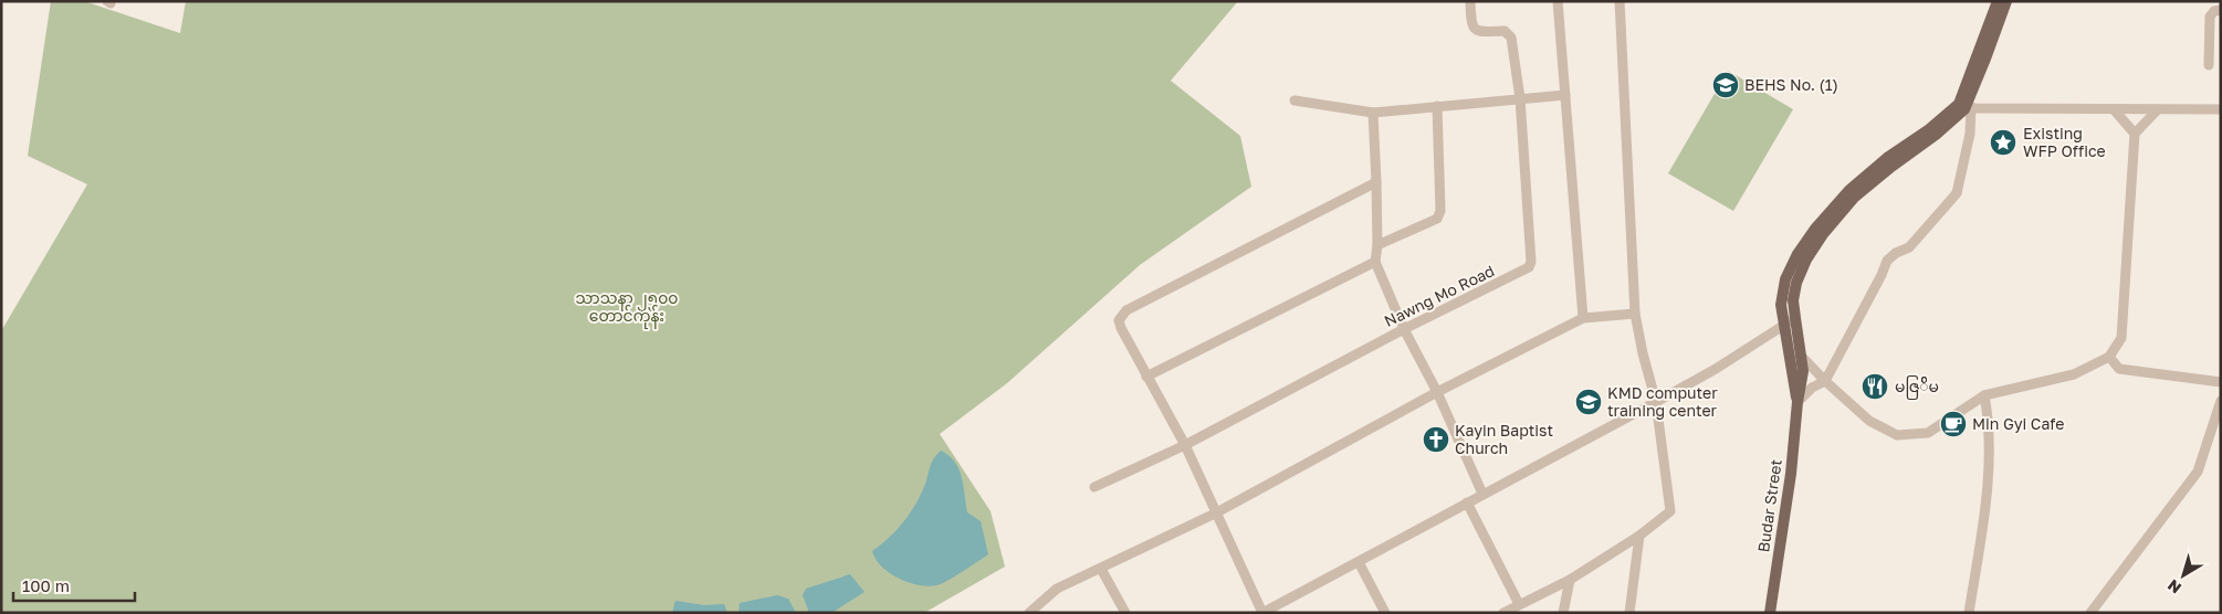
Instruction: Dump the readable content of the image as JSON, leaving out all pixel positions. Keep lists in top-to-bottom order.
{
  "streets": {
    "main road": ["Budar Street"],
    "street": ["Nawng Mo Road"]
  },
  "parks": ["သာသနာ ၂၅၀၀ တောင်ကုန်း"],
  "places": {
    "school or university": ["BEHS No. (1)", "KMD computer training center"],
    "place": ["Existing WFP Office"],
    "restaurant": ["မဇြ်ိမ"],
    "cafe": ["Min Gyi Cafe"],
    "church": ["Kayin Baptist Church"]
  },
  "scale_bar": "100 m",
  "north": "bottom left"
}
